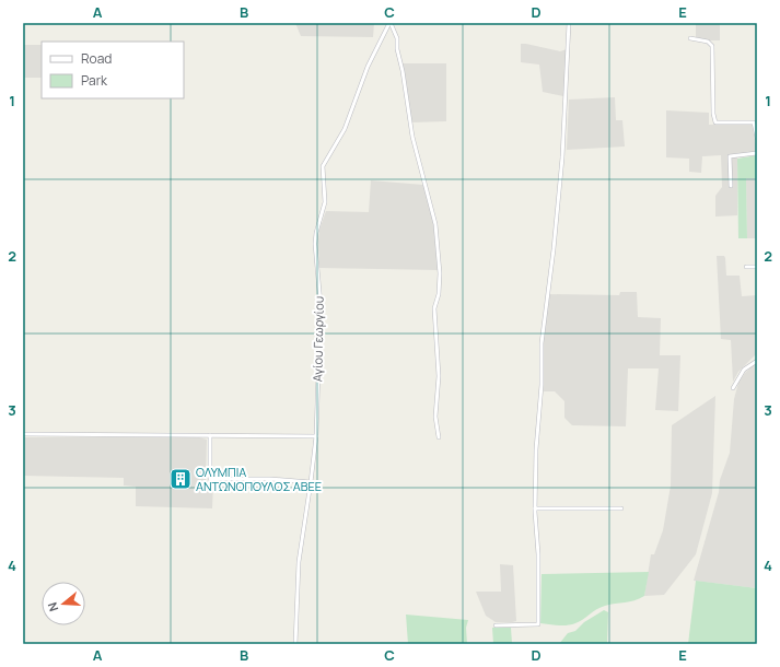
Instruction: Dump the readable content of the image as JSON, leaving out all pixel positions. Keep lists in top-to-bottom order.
{
  "streets": {
    "street": ["Αγίου Γεωργίου"]
  },
  "places": {
    "building": ["ΟΛΥΜΠΙΑ ΑΝΤΩΝΟΠΟΥΛΟΣ ΑΒΕΕ"]
  },
  "legend": ["Road", "Park"],
  "north": "left",
  "grid": {
    "columns": [
      "A",
      "B",
      "C",
      "D",
      "E"
    ],
    "rows": [
      "1",
      "2",
      "3",
      "4"
    ]
  }
}
